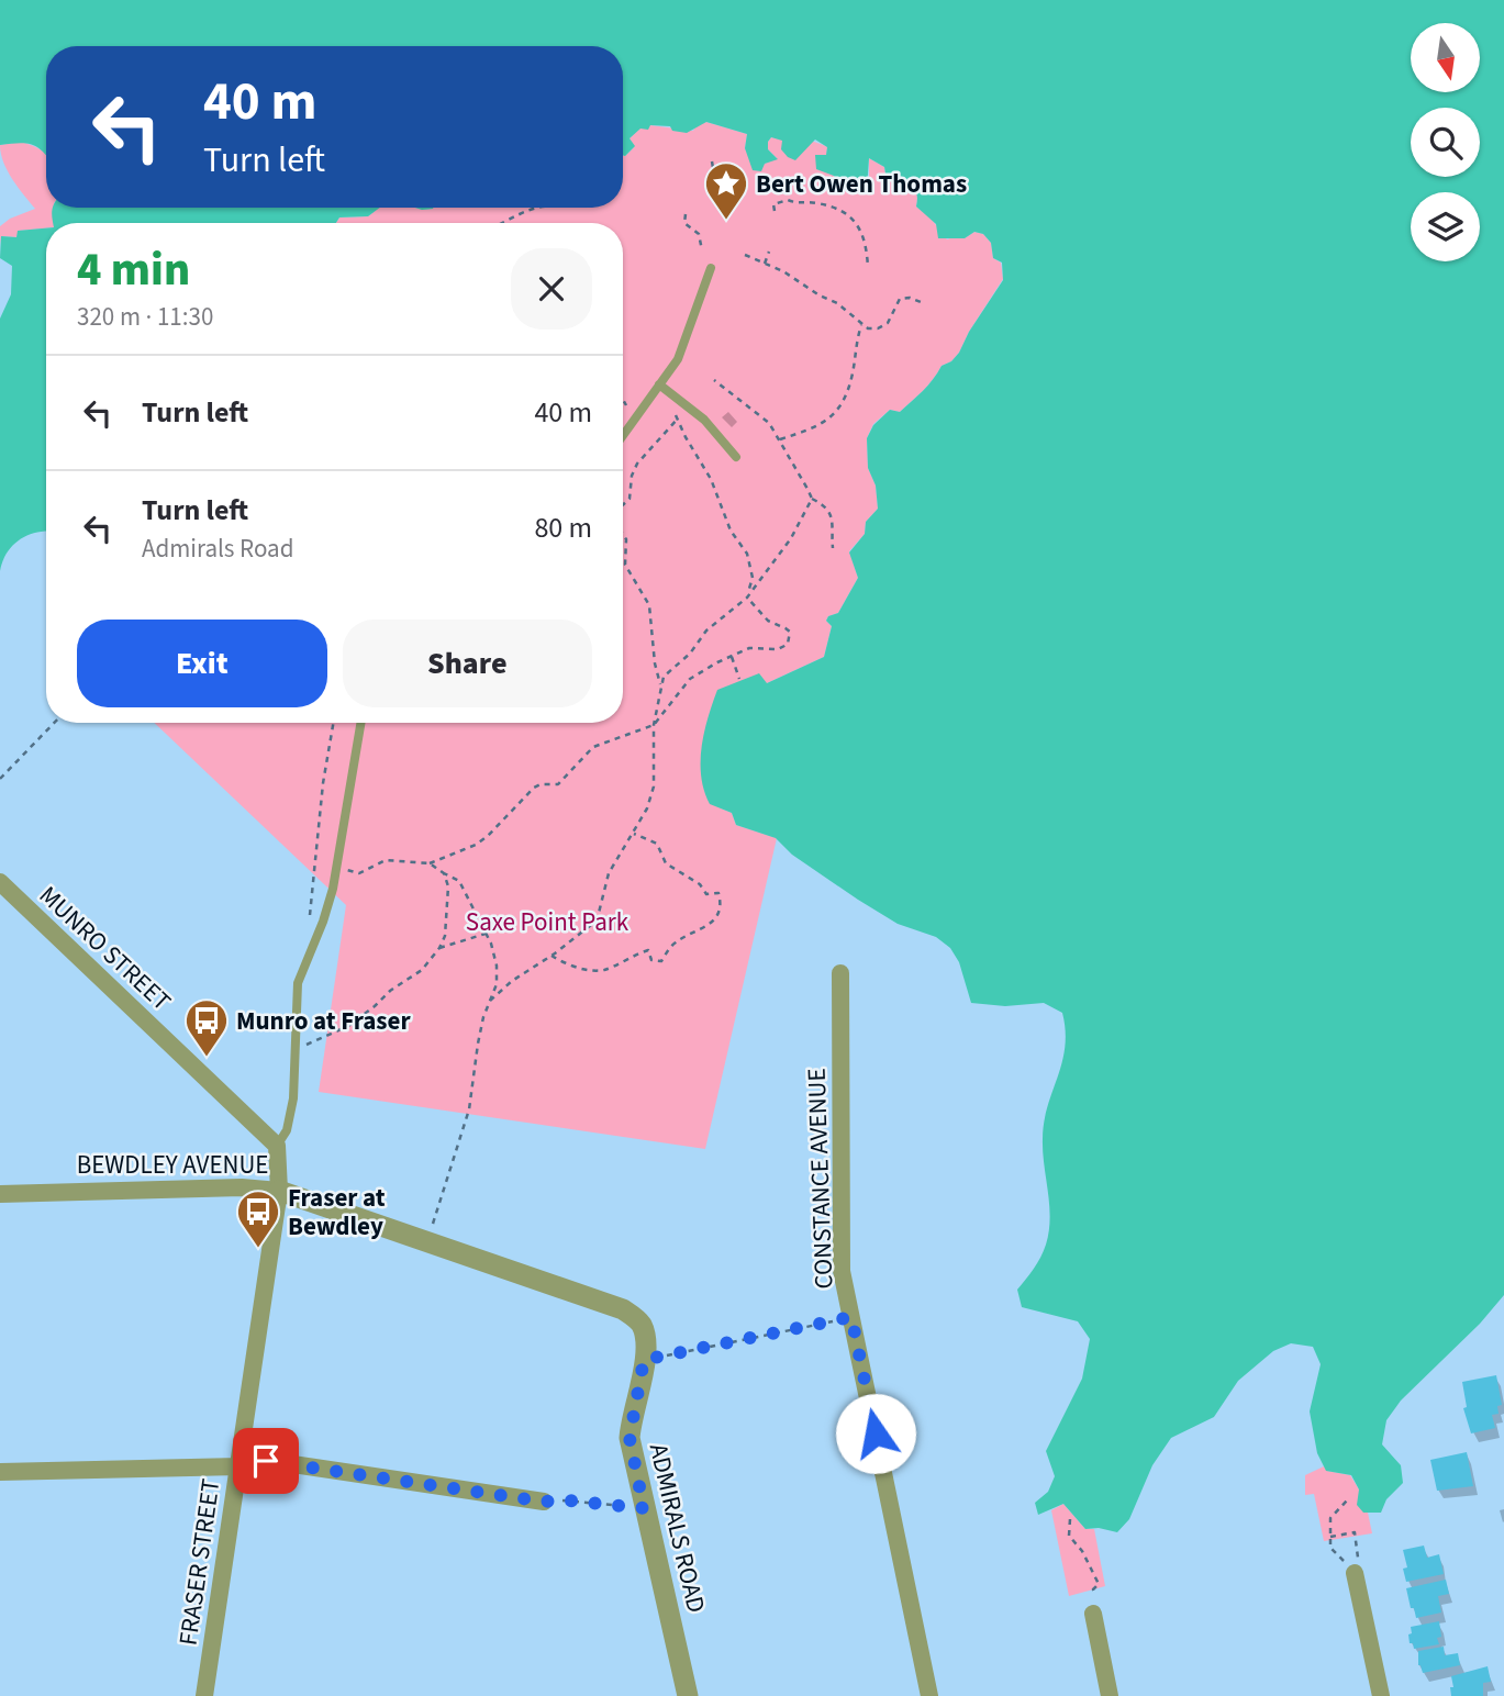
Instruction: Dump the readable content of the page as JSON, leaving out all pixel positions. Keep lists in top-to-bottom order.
{
  "streets": {
    "street": [
      "MUNRO STREET",
      "BEWDLEY AVENUE",
      "CONSTANCE AVENUE",
      "ADMIRALS ROAD",
      "FRASER STREET"
    ]
  },
  "crossings": [
    ["MUNRO STREET", "FRASER STREET"],
    ["BEWDLEY AVENUE", "ADMIRALS ROAD"],
    ["BEWDLEY AVENUE", "FRASER STREET"]
  ],
  "parks": ["Saxe Point Park"],
  "places": {
    "place": ["Bert Owen Thomas"],
    "bus stop": ["Munro at Fraser", "Fraser at Bewdley"]
  },
  "north": "bottom",
  "page": {
    "turn": ["40 m", "Turn left"],
    "heading": ["4 min", "320 m · 11:30"],
    "list": [
      {
        "name": "Turn left",
        "value": "40 m"
      },
      {
        "name": "Turn left",
        "note": "Admirals Road",
        "value": "80 m"
      }
    ],
    "buttons": ["Exit", "Share"]
  }
}
